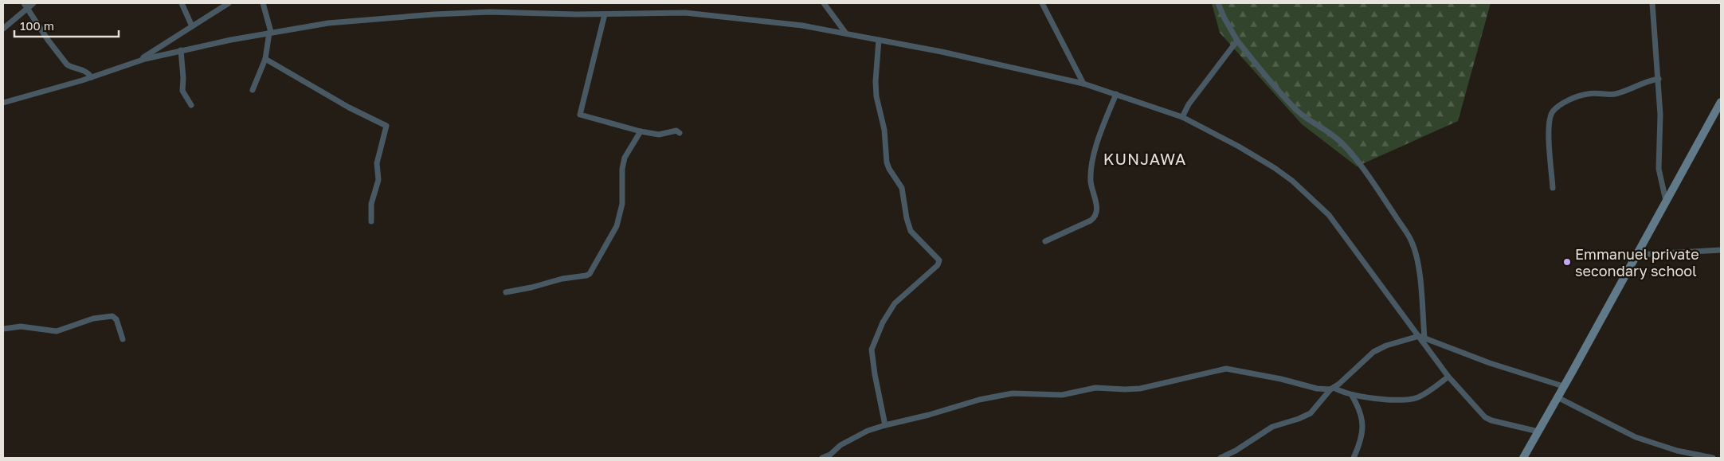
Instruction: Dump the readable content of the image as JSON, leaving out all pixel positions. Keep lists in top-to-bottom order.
{
  "districts": ["KUNJAWA"],
  "places": ["Emmanuel private secondary school"],
  "scale_bar": "100 m"
}
